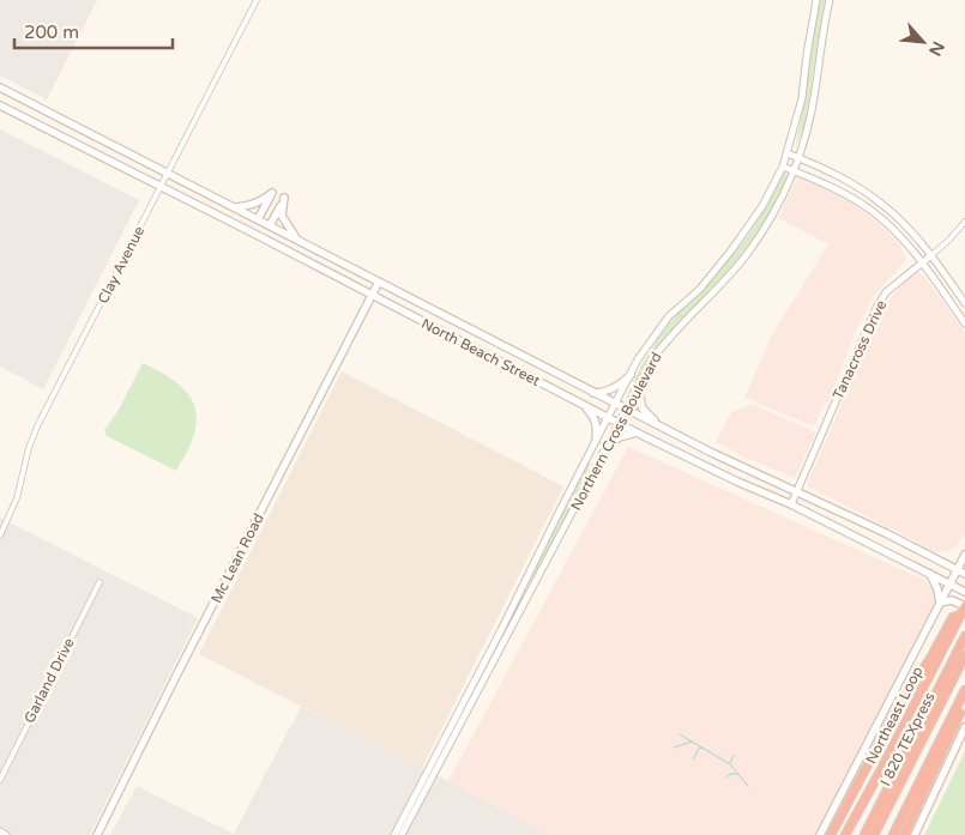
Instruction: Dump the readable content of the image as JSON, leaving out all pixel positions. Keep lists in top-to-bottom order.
{
  "streets": {
    "highway": ["Northeast Loop", "I 820 TEXpress"],
    "main road": ["North Beach Street", "Mc Lean Road"],
    "street": [
      "Clay Avenue",
      "Tanacross Drive",
      "Northern Cross Boulevard",
      "Garland Drive"
    ]
  },
  "crossings": [
    ["Clay Avenue", "North Beach Street"],
    ["Tanacross Drive", "North Beach Street"],
    ["North Beach Street", "Northern Cross Boulevard"],
    ["North Beach Street", "Mc Lean Road"]
  ],
  "scale_bar": "200 m",
  "north": "bottom right"
}
